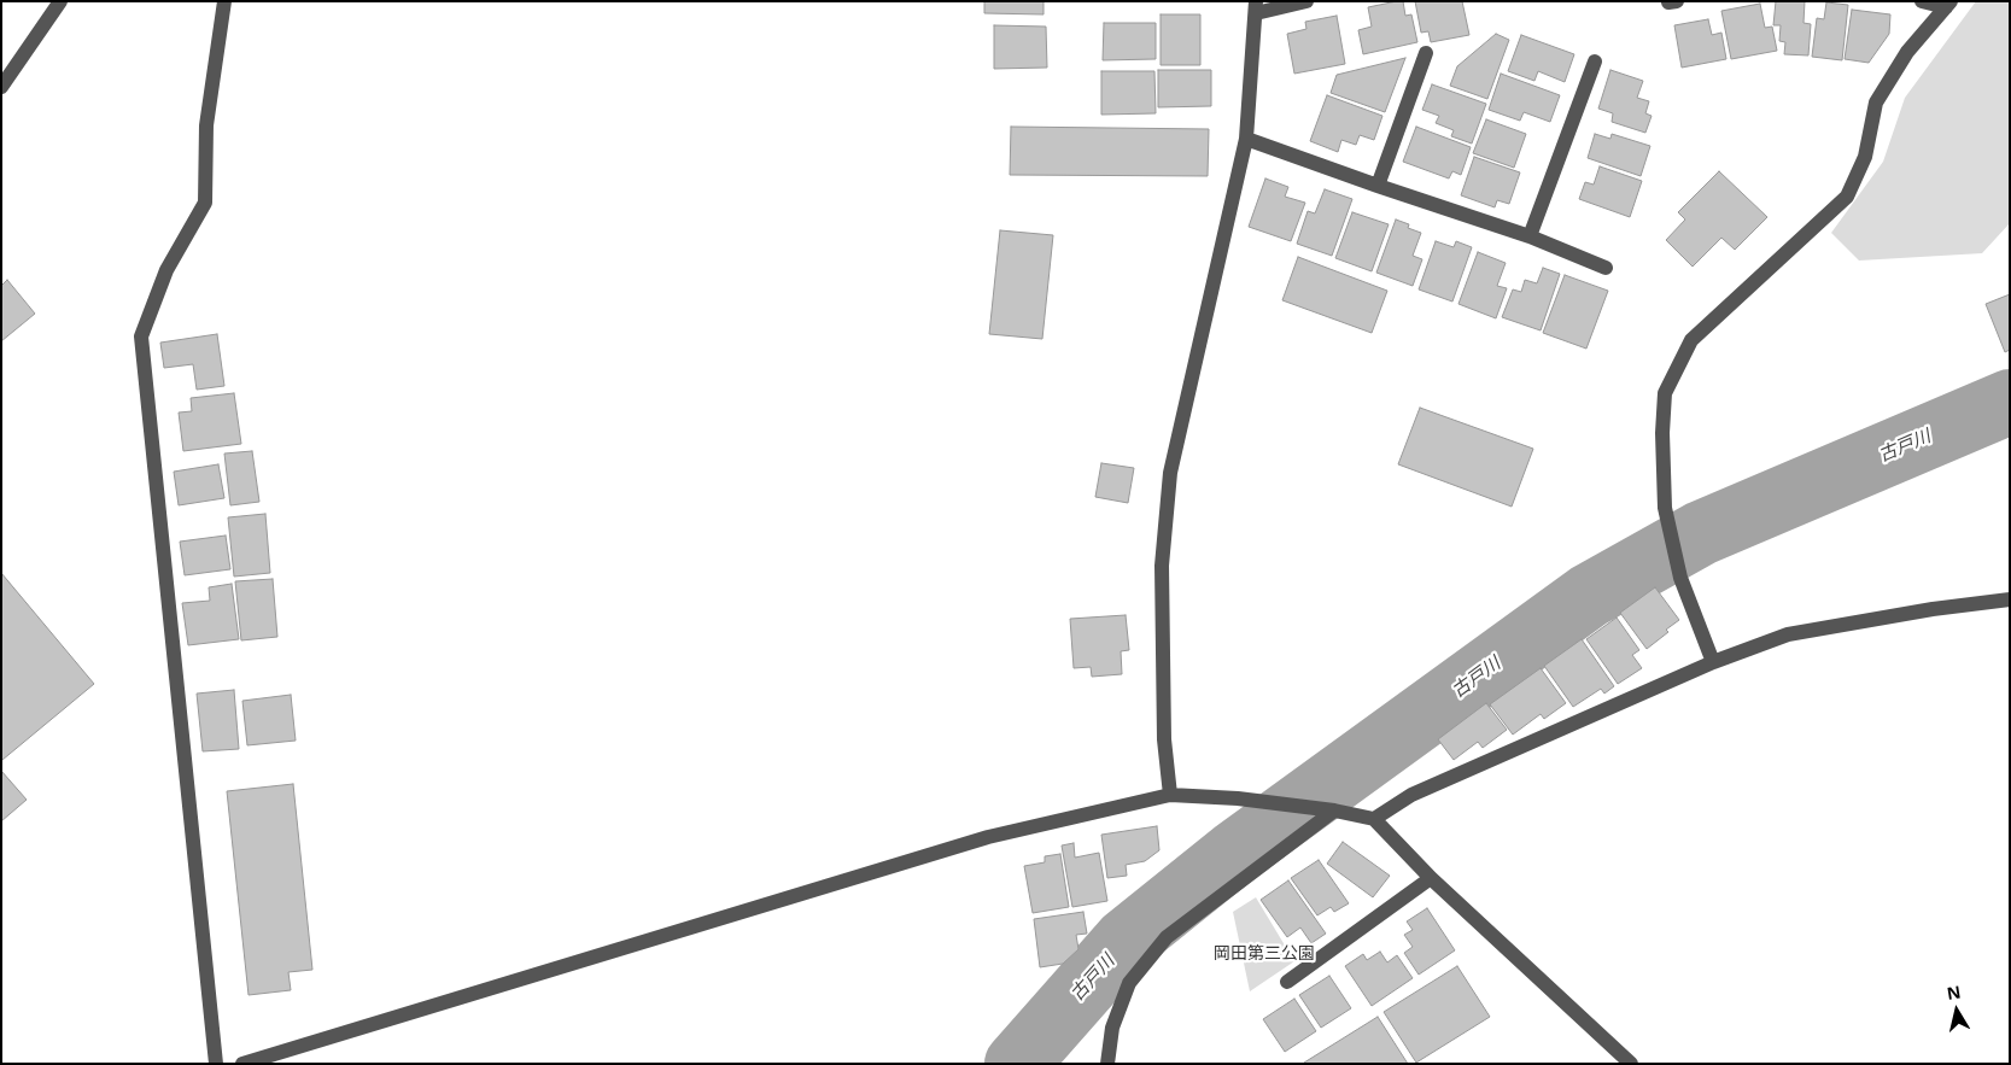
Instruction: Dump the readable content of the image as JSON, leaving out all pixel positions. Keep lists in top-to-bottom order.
{
  "water": ["古戸川"],
  "parks": ["岡田第三公園"],
  "north": "top"
}
